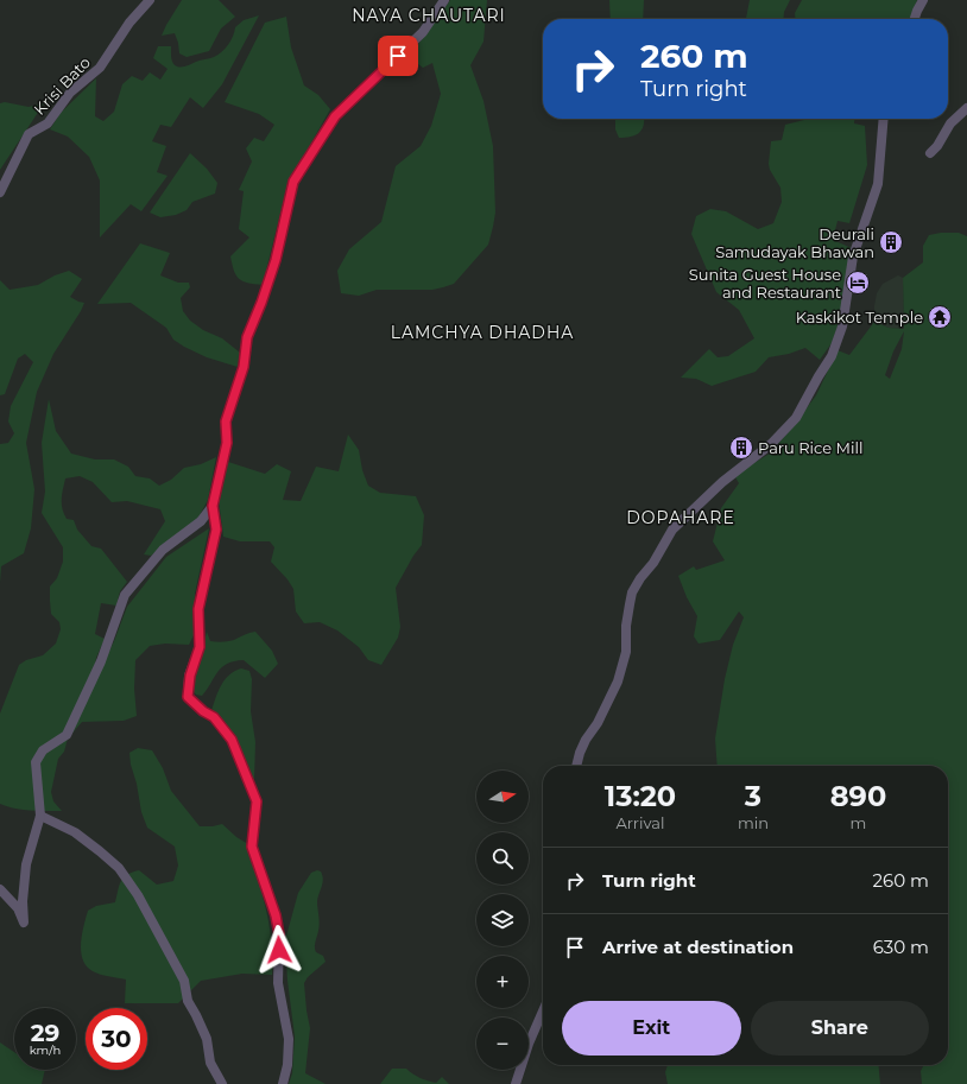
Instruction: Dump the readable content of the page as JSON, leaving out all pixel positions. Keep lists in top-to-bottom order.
{
  "streets": {
    "street": ["Krisi Bato"]
  },
  "districts": ["NAYA CHAUTARI", "LAMCHYA DHADHA", "DOPAHARE"],
  "places": {
    "building": ["Deurali Samudayak Bhawan", "Paru Rice Mill"],
    "hotel": ["Sunita Guest House and Restaurant"],
    "temple": ["Kaskikot Temple"]
  },
  "north": "right",
  "page": {
    "turn": ["260 m", "Turn right"],
    "eta": [
      "13:20",
      "Arrival",
      "3",
      "min",
      "890",
      "m"
    ],
    "map_buttons": ["+", "−"],
    "list": [
      {
        "name": "Turn right",
        "value": "260 m"
      },
      {
        "name": "Arrive at destination",
        "value": "630 m"
      }
    ],
    "buttons": ["Exit", "Share"],
    "speed": "29 km/h",
    "limit": "30"
  }
}
